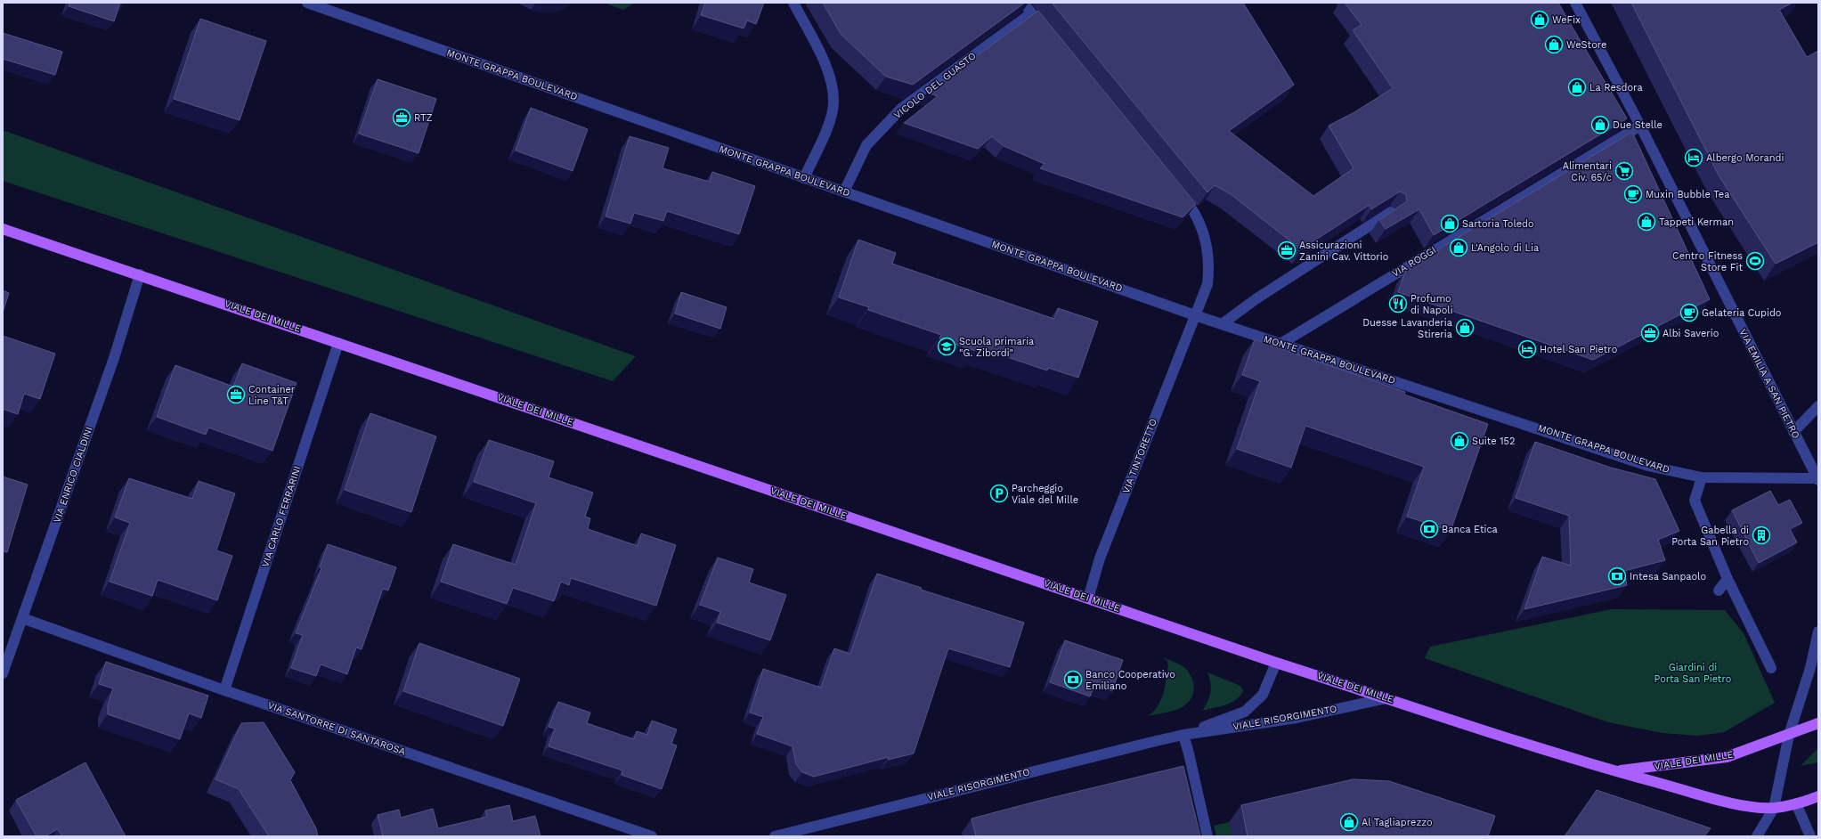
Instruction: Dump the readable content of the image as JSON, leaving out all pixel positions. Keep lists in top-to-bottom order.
{
  "streets": {
    "main road": ["VIALE DEI MILLE"],
    "street": [
      "MONTE GRAPPA BOULEVARD",
      "VICOLO DEL GUASTO",
      "VIA ROGGI",
      "VIA EMILIA A SAN PIETRO",
      "VIA TINTORETTO",
      "VIA ENRICO CIALDINI",
      "VIA CARLO FERRARINI",
      "VIALE RISORGIMENTO",
      "VIA SANTORRE DI SANTAROSA"
    ]
  },
  "crossings": [
    ["MONTE GRAPPA BOULEVARD", "VICOLO DEL GUASTO"],
    ["MONTE GRAPPA BOULEVARD", "VIA ROGGI"],
    ["MONTE GRAPPA BOULEVARD", "VIA EMILIA A SAN PIETRO"],
    ["MONTE GRAPPA BOULEVARD", "VIA TINTORETTO"],
    ["VIA ROGGI", "VIA EMILIA A SAN PIETRO"],
    ["VIALE DEI MILLE", "VIA TINTORETTO"],
    ["VIALE DEI MILLE", "VIA ENRICO CIALDINI"],
    ["VIALE DEI MILLE", "VIA CARLO FERRARINI"],
    ["VIALE DEI MILLE", "VIALE RISORGIMENTO"],
    ["VIA ENRICO CIALDINI", "VIA SANTORRE DI SANTAROSA"],
    ["VIA CARLO FERRARINI", "VIA SANTORRE DI SANTAROSA"]
  ],
  "parks": ["Giardini di Porta San Pietro"],
  "places": {
    "shop": [
      "WeFix",
      "WeStore",
      "La Resdora",
      "Due Stelle",
      "Tappeti Kerman",
      "Sartoria Toledo",
      "L'Angolo di Lia",
      "Duesse Lavanderia Stireria",
      "Suite 152",
      "Al Tagliaprezzo"
    ],
    "office": [
      "RTZ",
      "Assicurazioni Zanini Cav. Vittorio",
      "Albi Saverio",
      "Container Line T&T"
    ],
    "hotel": ["Albergo Morandi", "Hotel San Pietro"],
    "supermarket": ["Alimentari Civ. 65/c"],
    "cafe": ["Muxin Bubble Tea", "Gelateria Cupido"],
    "sports": ["Centro Fitness Store Fit"],
    "restaurant": ["Profumo di Napoli"],
    "school or university": ["Scuola primaria \"G. Zibordi\""],
    "parking": ["Parcheggio Viale del Mille"],
    "bank": ["Banca Etica", "Intesa Sanpaolo", "Banco Cooperativo Emiliano"],
    "building": ["Gabella di Porta San Pietro"]
  }
}
